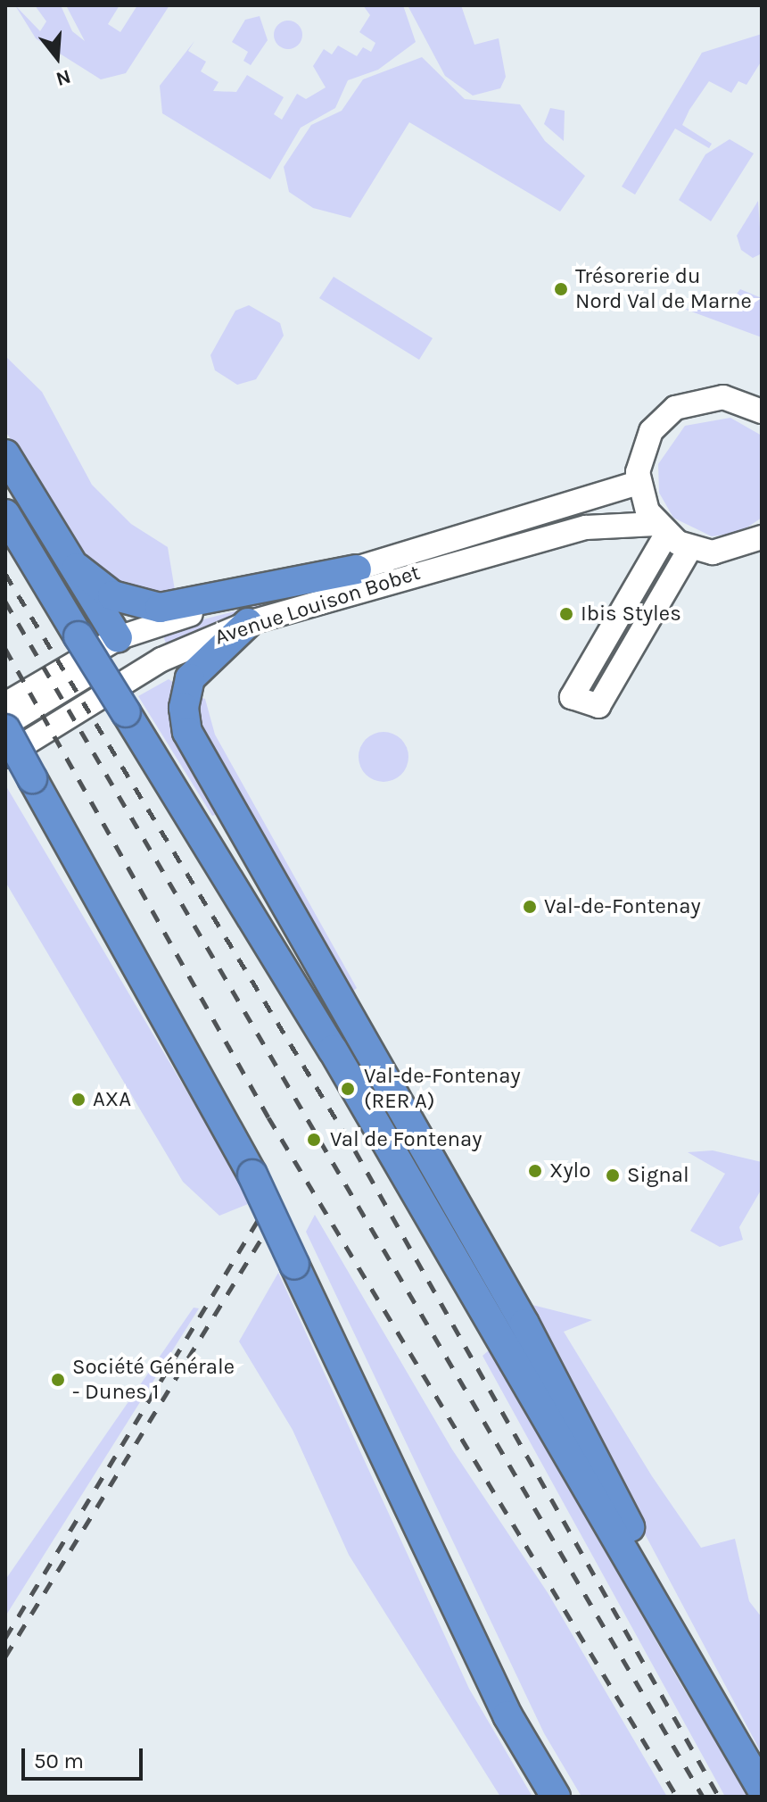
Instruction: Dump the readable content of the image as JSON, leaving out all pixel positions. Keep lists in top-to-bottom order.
{
  "streets": {
    "main road": ["Avenue Louison Bobet"]
  },
  "places": [
    "Trésorerie du Nord Val de Marne",
    "Ibis Styles",
    "Val-de-Fontenay",
    "Val-de-Fontenay (RER A)",
    "AXA",
    "Val de Fontenay",
    "Xylo",
    "Signal",
    "Société Générale - Dunes 1"
  ],
  "scale_bar": "50 m",
  "north": "bottom"
}
